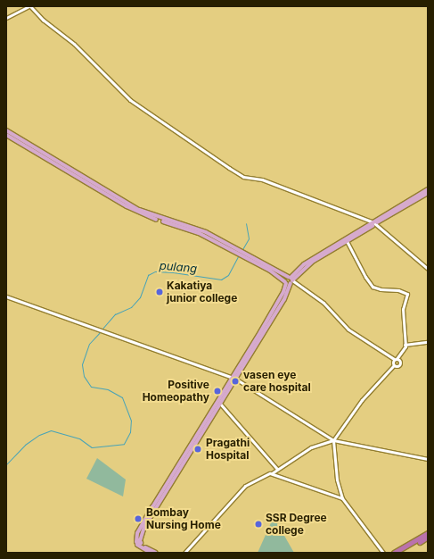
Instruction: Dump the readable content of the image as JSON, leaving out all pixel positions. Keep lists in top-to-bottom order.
{
  "water": ["pulang"],
  "places": [
    "Kakatiya junior college",
    "vasen eye care hospital",
    "Positive Homeopathy",
    "Pragathi Hospital",
    "Bombay Nursing Home",
    "SSR Degree college"
  ]
}
